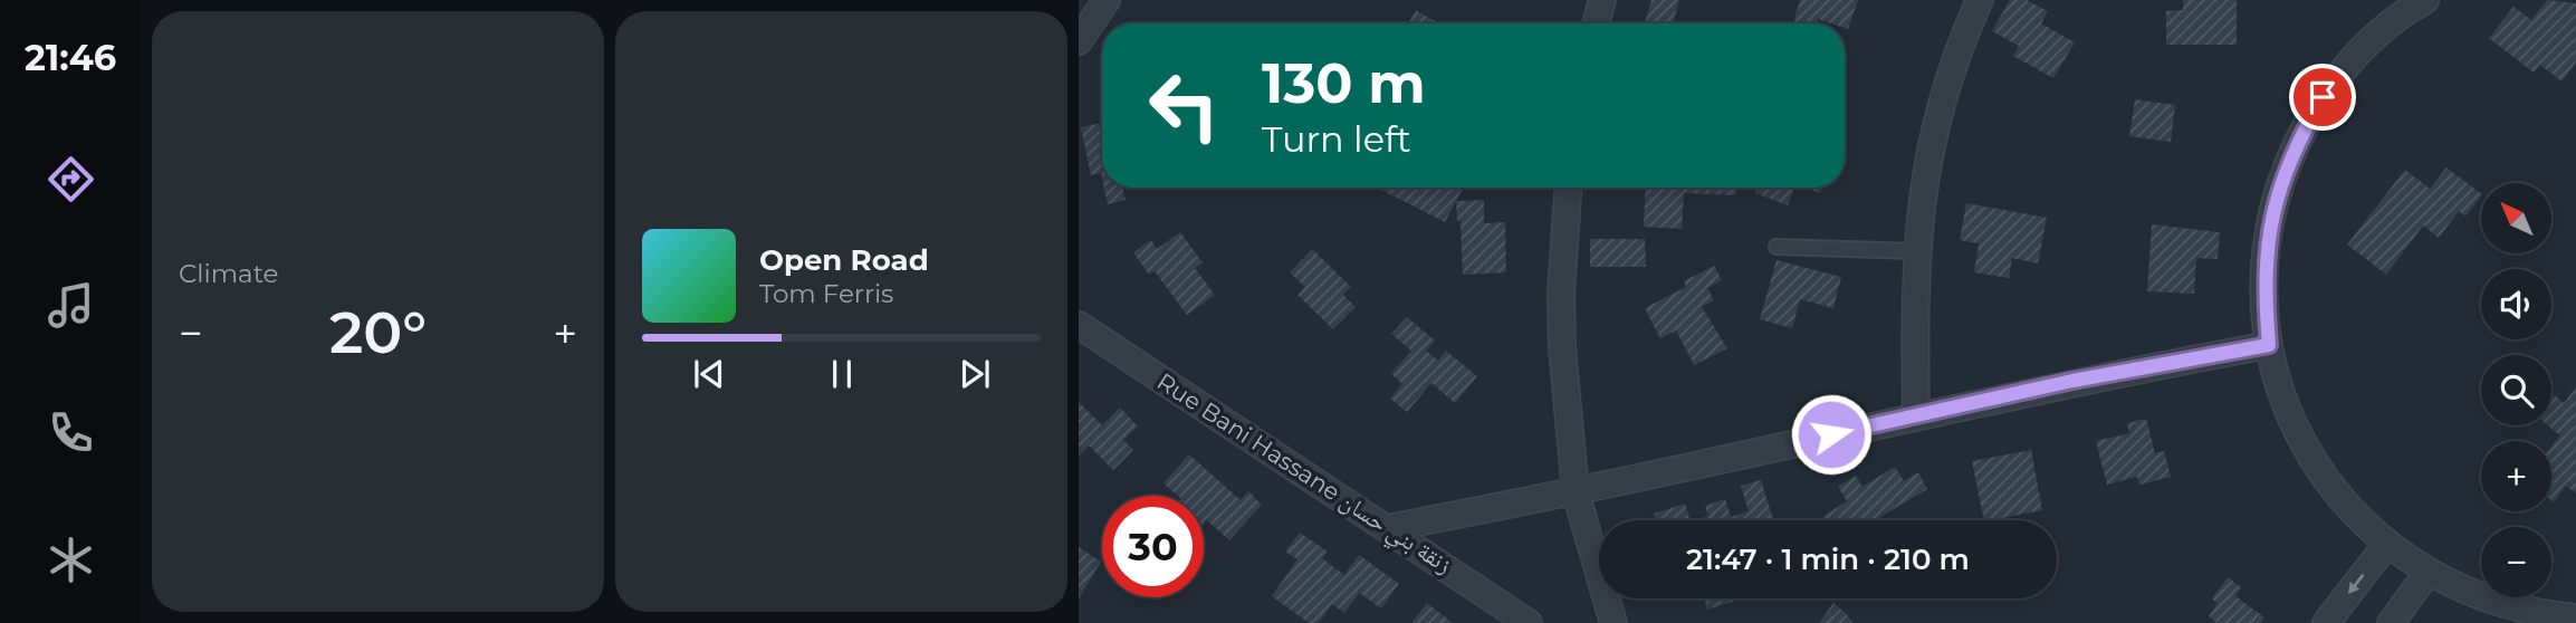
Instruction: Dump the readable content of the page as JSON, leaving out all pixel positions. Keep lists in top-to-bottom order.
{
  "streets": {
    "street": ["Rue Bani Hassane زنقة بني حسان"]
  },
  "north": "top left",
  "page": {
    "tabs": "21:46",
    "tile": "Climate",
    "turn": ["130 m", "Turn left"],
    "map_buttons": ["+", "−"],
    "song": ["Open Road", "Tom Ferris"],
    "heat": ["−", "20°", "+"],
    "limit": "30",
    "trip": "21:47 · 1 min · 210 m"
  }
}
